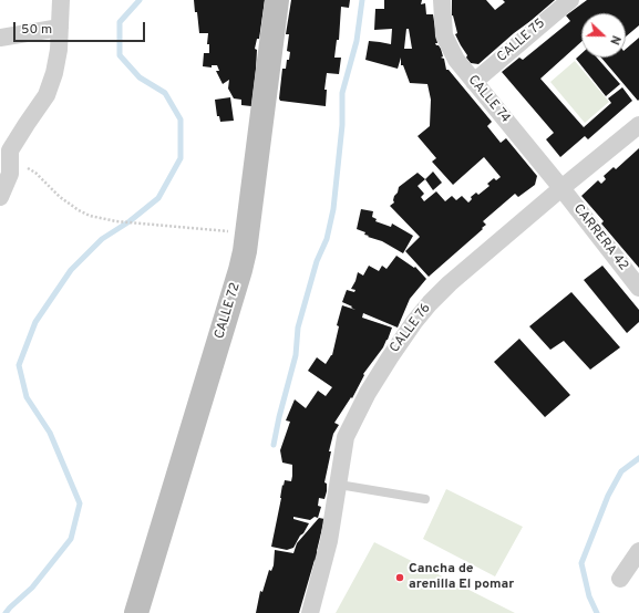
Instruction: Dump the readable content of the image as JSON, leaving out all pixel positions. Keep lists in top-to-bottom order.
{
  "streets": {
    "street": [
      "CALLE 75",
      "CALLE 74",
      "CARRERA 42",
      "CALLE 72",
      "CALLE 76"
    ]
  },
  "crossings": [
    ["CALLE 75", "CALLE 74"],
    ["CALLE 74", "CARRERA 42"],
    ["CALLE 74", "CALLE 76"],
    ["CARRERA 42", "CALLE 76"]
  ],
  "places": ["Cancha de arenilla El pomar"],
  "scale_bar": "50 m",
  "north": "right"
}
